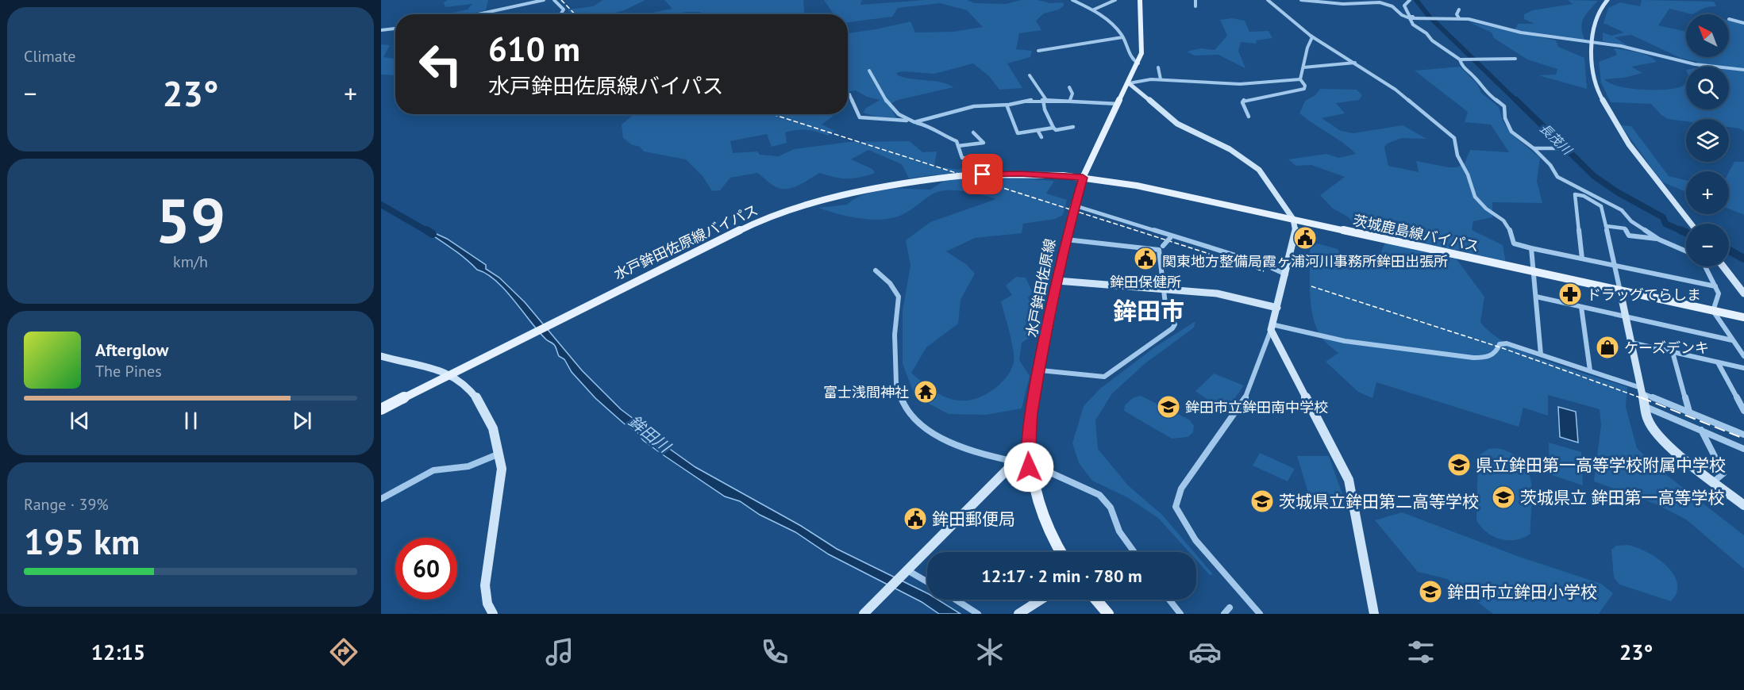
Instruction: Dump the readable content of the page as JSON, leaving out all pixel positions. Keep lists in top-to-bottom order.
{
  "streets": {
    "main road": ["茨城鹿島線バイパス", "水戸鉾田佐原線バイパス", "水戸鉾田佐原線"]
  },
  "crossings": [
    ["茨城鹿島線バイパス", "水戸鉾田佐原線バイパス"],
    ["茨城鹿島線バイパス", "水戸鉾田佐原線"],
    ["水戸鉾田佐原線バイパス", "水戸鉾田佐原線"]
  ],
  "districts": ["鉾田市"],
  "water": ["長茂川", "鉾田川"],
  "places": {
    "public building": ["関東地方整備局霞ヶ浦河川事務所鉾田出張所", "鉾田保健所", "鉾田郵便局"],
    "pharmacy": ["ドラッグてらしま"],
    "shop": ["ケーズデンキ"],
    "temple": ["富士浅間神社"],
    "school or university": [
      "鉾田市立鉾田南中学校",
      "県立鉾田第一高等学校附属中学校",
      "茨城県立 鉾田第一高等学校",
      "茨城県立鉾田第二高等学校",
      "鉾田市立鉾田小学校"
    ]
  },
  "north": "top left",
  "page": {
    "tile": [
      "Climate",
      ["59", "km/h"],
      ["Range · 39%", "195 km"]
    ],
    "map_buttons": ["+", "−"],
    "turn": ["610 m", "水戸鉾田佐原線バイパス"],
    "heat": ["−", "23°", "+"],
    "song": ["Afterglow", "The Pines"],
    "limit": "60",
    "trip": "12:17 · 2 min · 780 m",
    "tabs": ["12:15", "23°"]
  }
}
